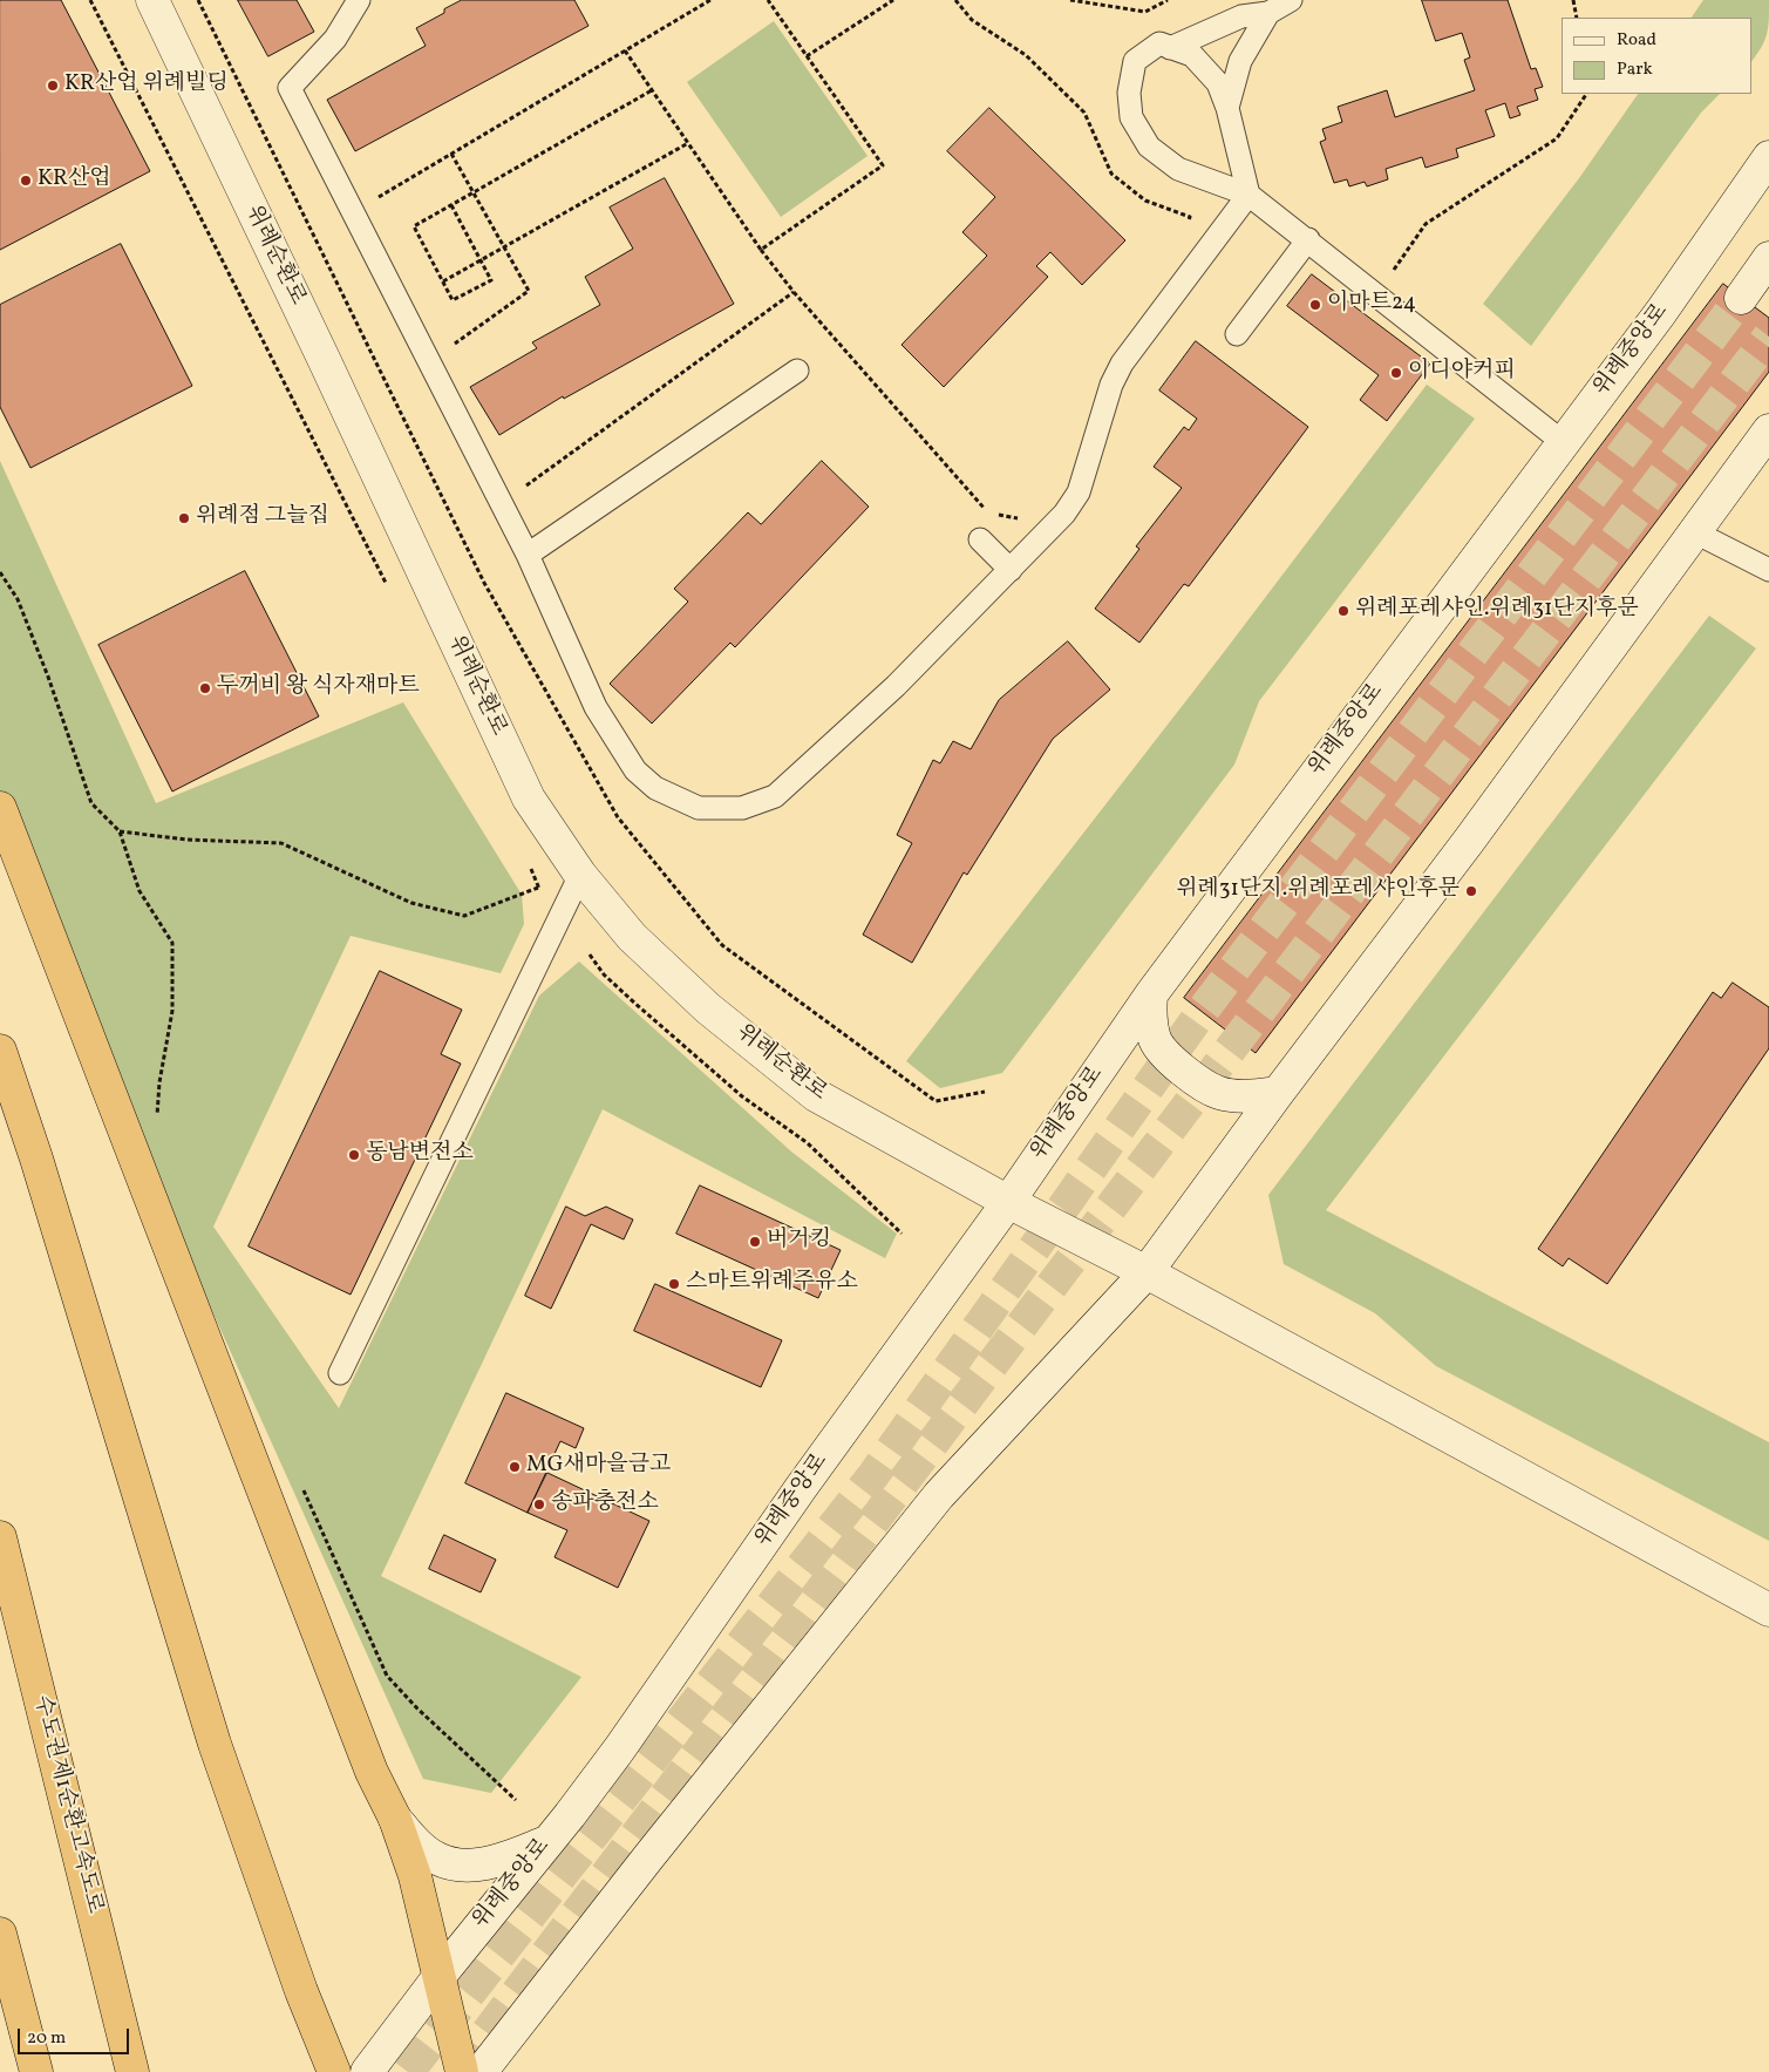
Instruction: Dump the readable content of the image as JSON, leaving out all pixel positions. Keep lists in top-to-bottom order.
{
  "streets": {
    "highway": ["수도권제1순환고속도로"],
    "main road": ["위례순환로", "위례중앙로"]
  },
  "crossings": [
    ["위례순환로", "위례중앙로"]
  ],
  "places": [
    "KR산업 위례빌딩",
    "KR산업",
    "이마트24",
    "이디야커피",
    "위례점 그늘집",
    "위례포레샤인.위례31단지후문",
    "두꺼비 왕 식자재마트",
    "위례31단지.위례포레샤인후문",
    "동남변전소",
    "버거킹",
    "스마트위례주유소",
    "MG새마을금고",
    "송파충전소"
  ],
  "legend": ["Road", "Park"],
  "scale_bar": "20 m"
}
